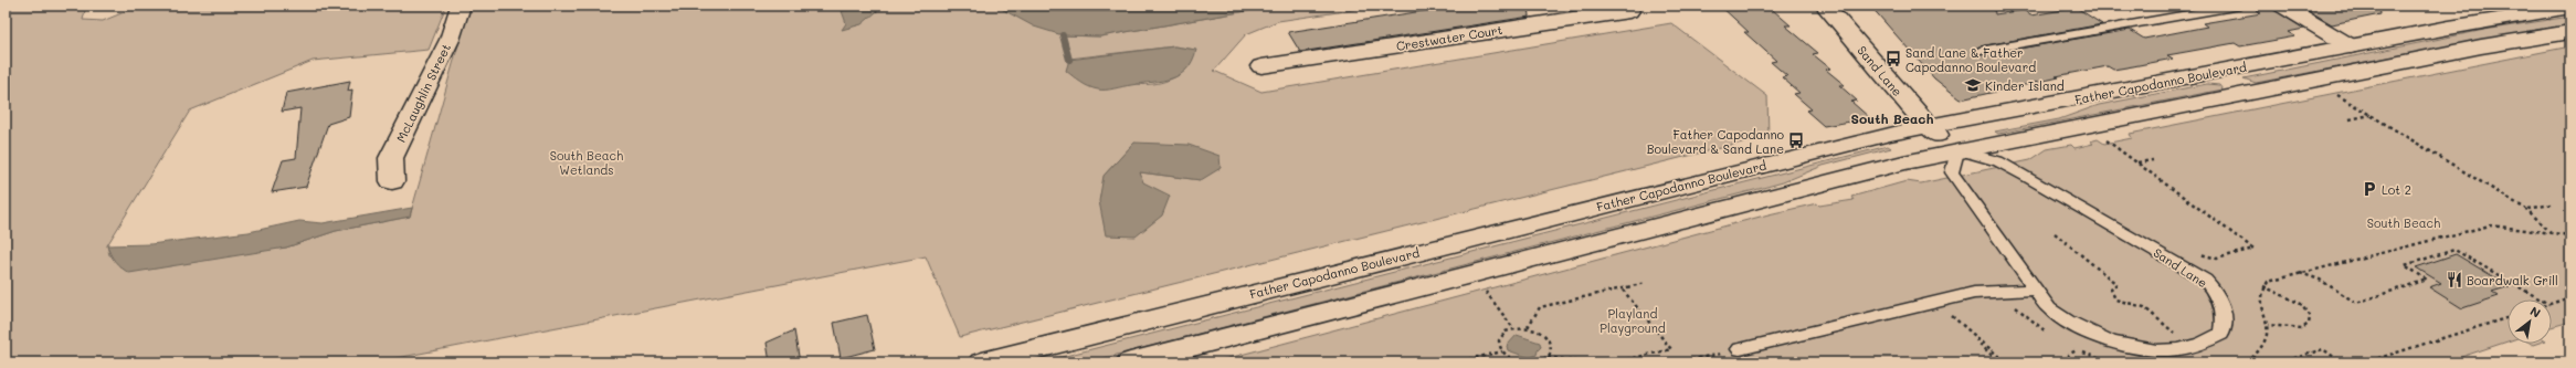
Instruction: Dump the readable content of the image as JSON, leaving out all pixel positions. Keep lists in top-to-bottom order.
{
  "streets": {
    "main road": [
      "Crestwater Court",
      "Sand Lane",
      "Father Capodanno Boulevard",
      "McLaughlin Street"
    ]
  },
  "crossings": [
    ["Sand Lane", "Father Capodanno Boulevard"]
  ],
  "districts": ["South Beach"],
  "parks": ["South Beach Wetlands", "South Beach", "Playland Playground"],
  "places": {
    "bus stop": ["Sand Lane & Father Capodanno Boulevard", "Father Capodanno Boulevard & Sand Lane"],
    "school or university": ["Kinder Island"],
    "parking": ["Lot 2"],
    "restaurant": ["Boardwalk Grill"]
  },
  "north": "top right"
}
